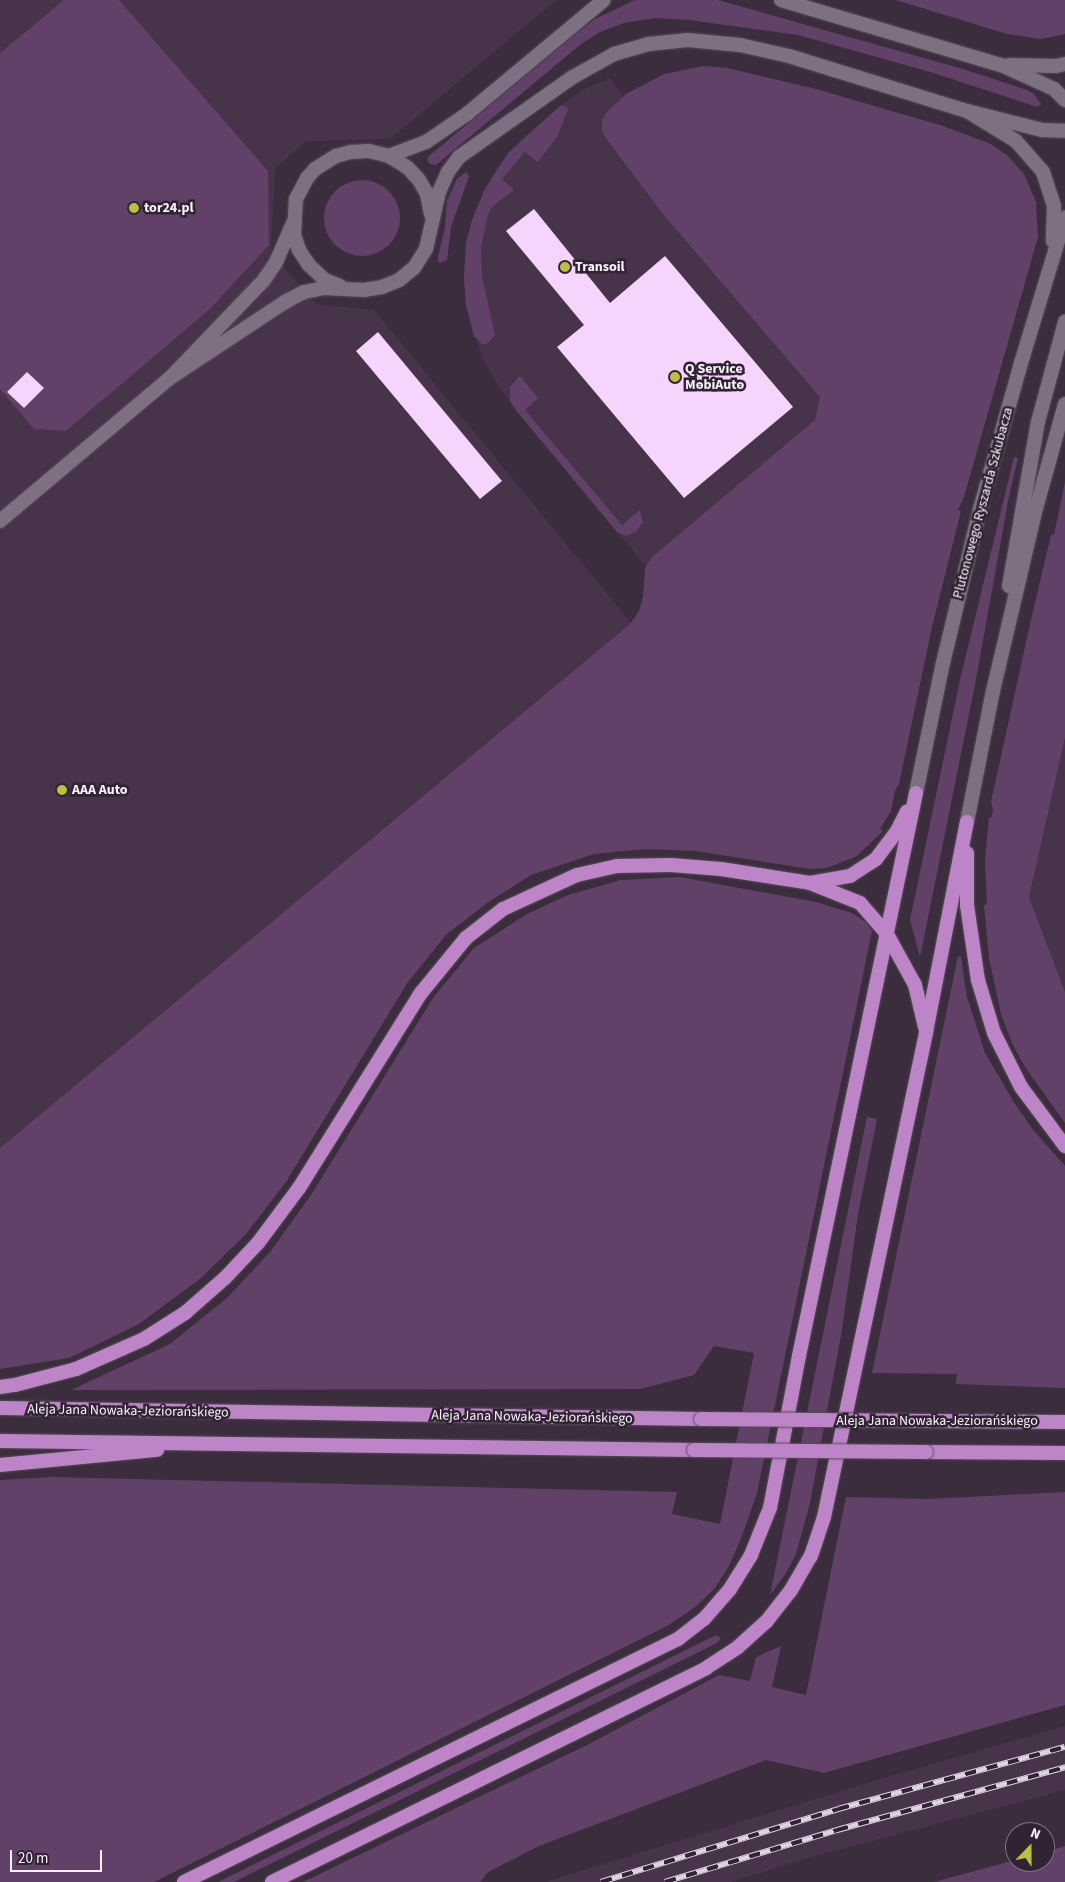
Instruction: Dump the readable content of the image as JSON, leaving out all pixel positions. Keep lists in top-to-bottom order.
{
  "streets": {
    "main road": ["Aleja Jana Nowaka-Jeziorańskiego"],
    "street": ["Plutonowego Ryszarda Szkubacza"]
  },
  "places": [
    "tor24.pl",
    "Transoil",
    "Q Service MobiAuto",
    "AAA Auto"
  ],
  "scale_bar": "20 m",
  "north": "top"
}
